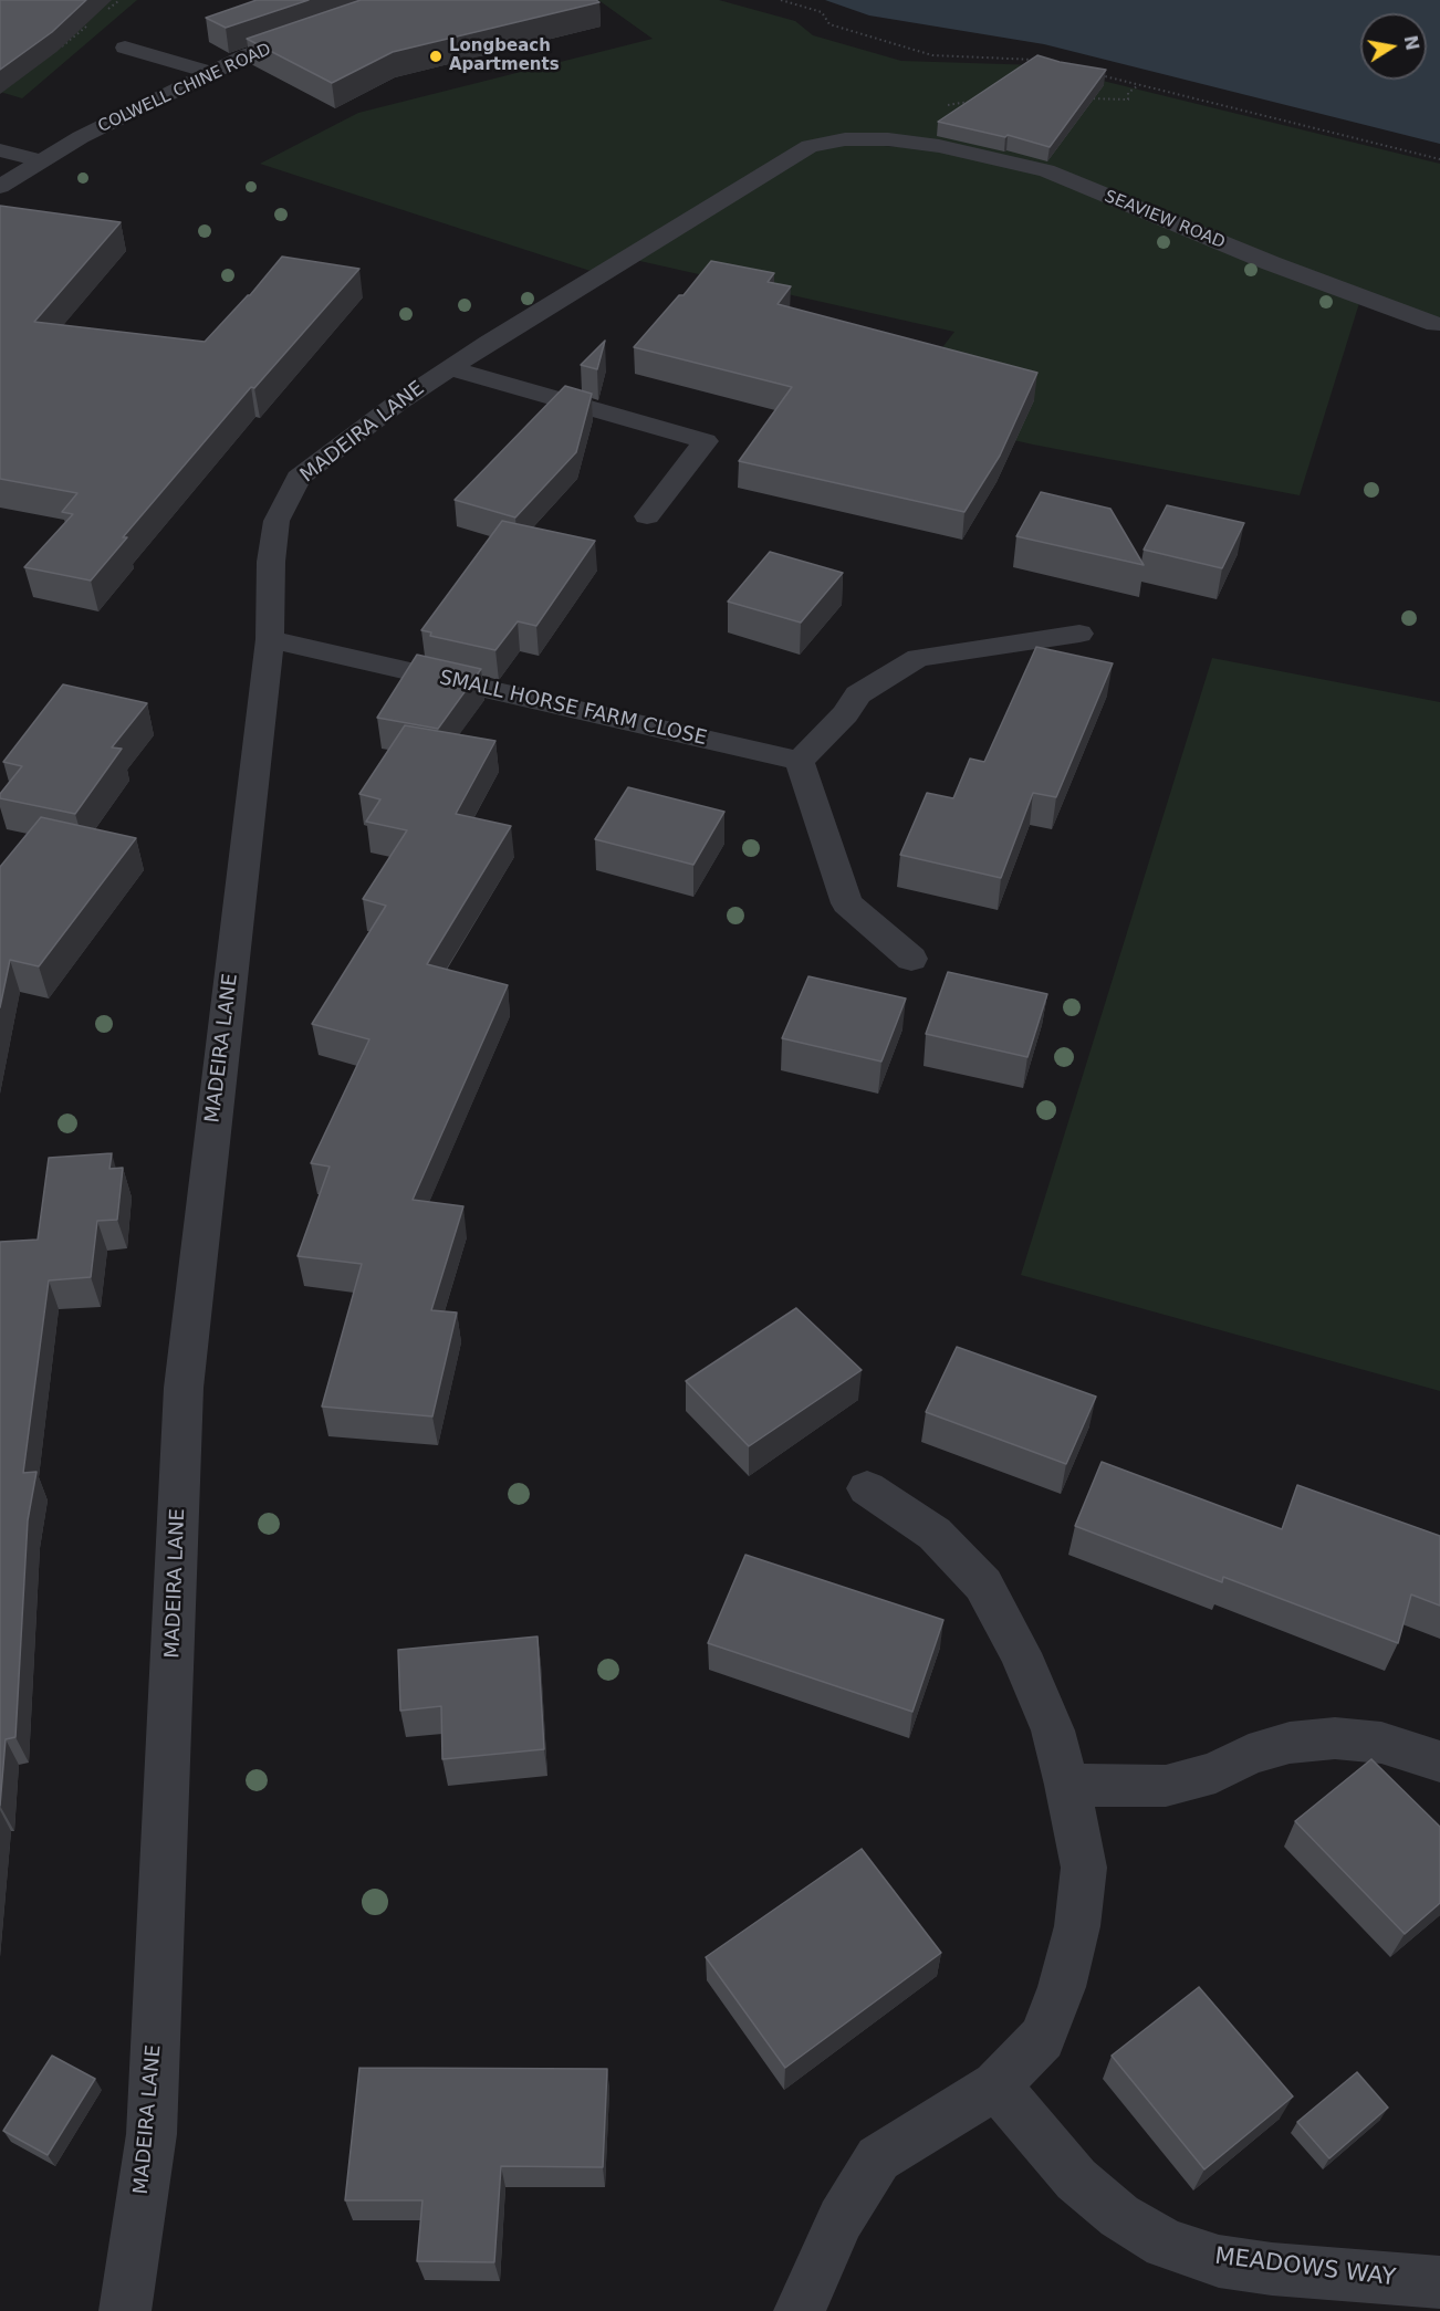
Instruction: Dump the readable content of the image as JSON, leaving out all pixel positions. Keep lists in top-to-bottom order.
{
  "streets": {
    "street": [
      "COLWELL CHINE ROAD",
      "SEAVIEW ROAD",
      "MADEIRA LANE",
      "SMALL HORSE FARM CLOSE",
      "MEADOWS WAY"
    ]
  },
  "crossings": [
    ["SEAVIEW ROAD", "MADEIRA LANE"],
    ["MADEIRA LANE", "SMALL HORSE FARM CLOSE"]
  ],
  "places": ["Longbeach Apartments"],
  "north": "right"
}
